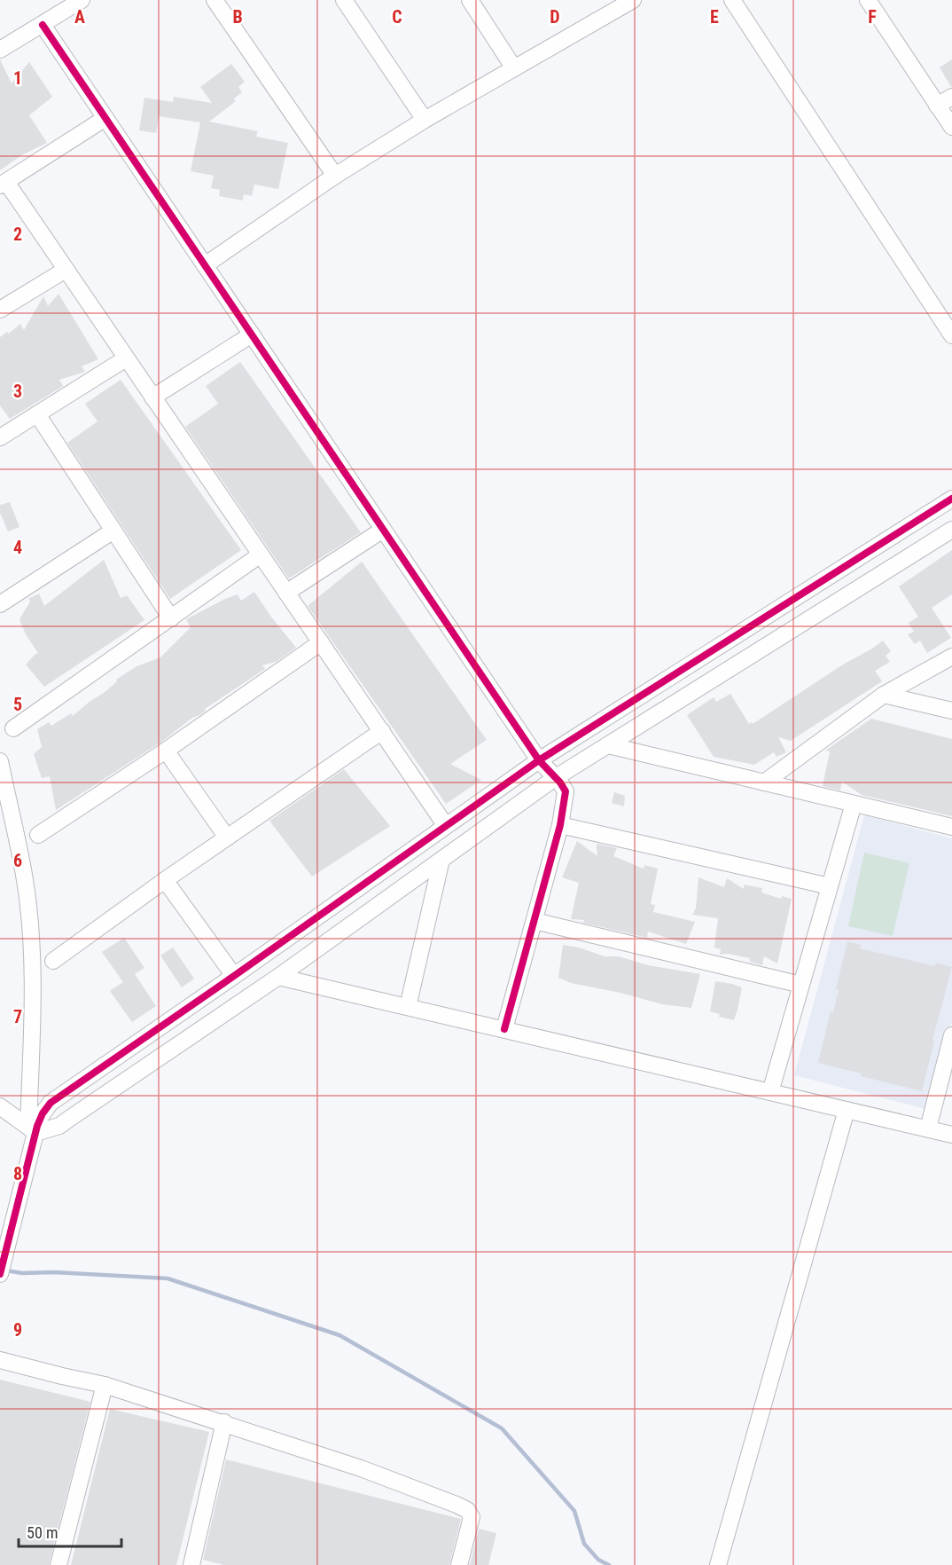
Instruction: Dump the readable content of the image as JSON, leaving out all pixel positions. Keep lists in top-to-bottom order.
{
  "scale_bar": "50 m",
  "grid": {
    "columns": [
      "A",
      "B",
      "C",
      "D",
      "E",
      "F"
    ],
    "rows": [
      "1",
      "2",
      "3",
      "4",
      "5",
      "6",
      "7",
      "8",
      "9"
    ]
  }
}
